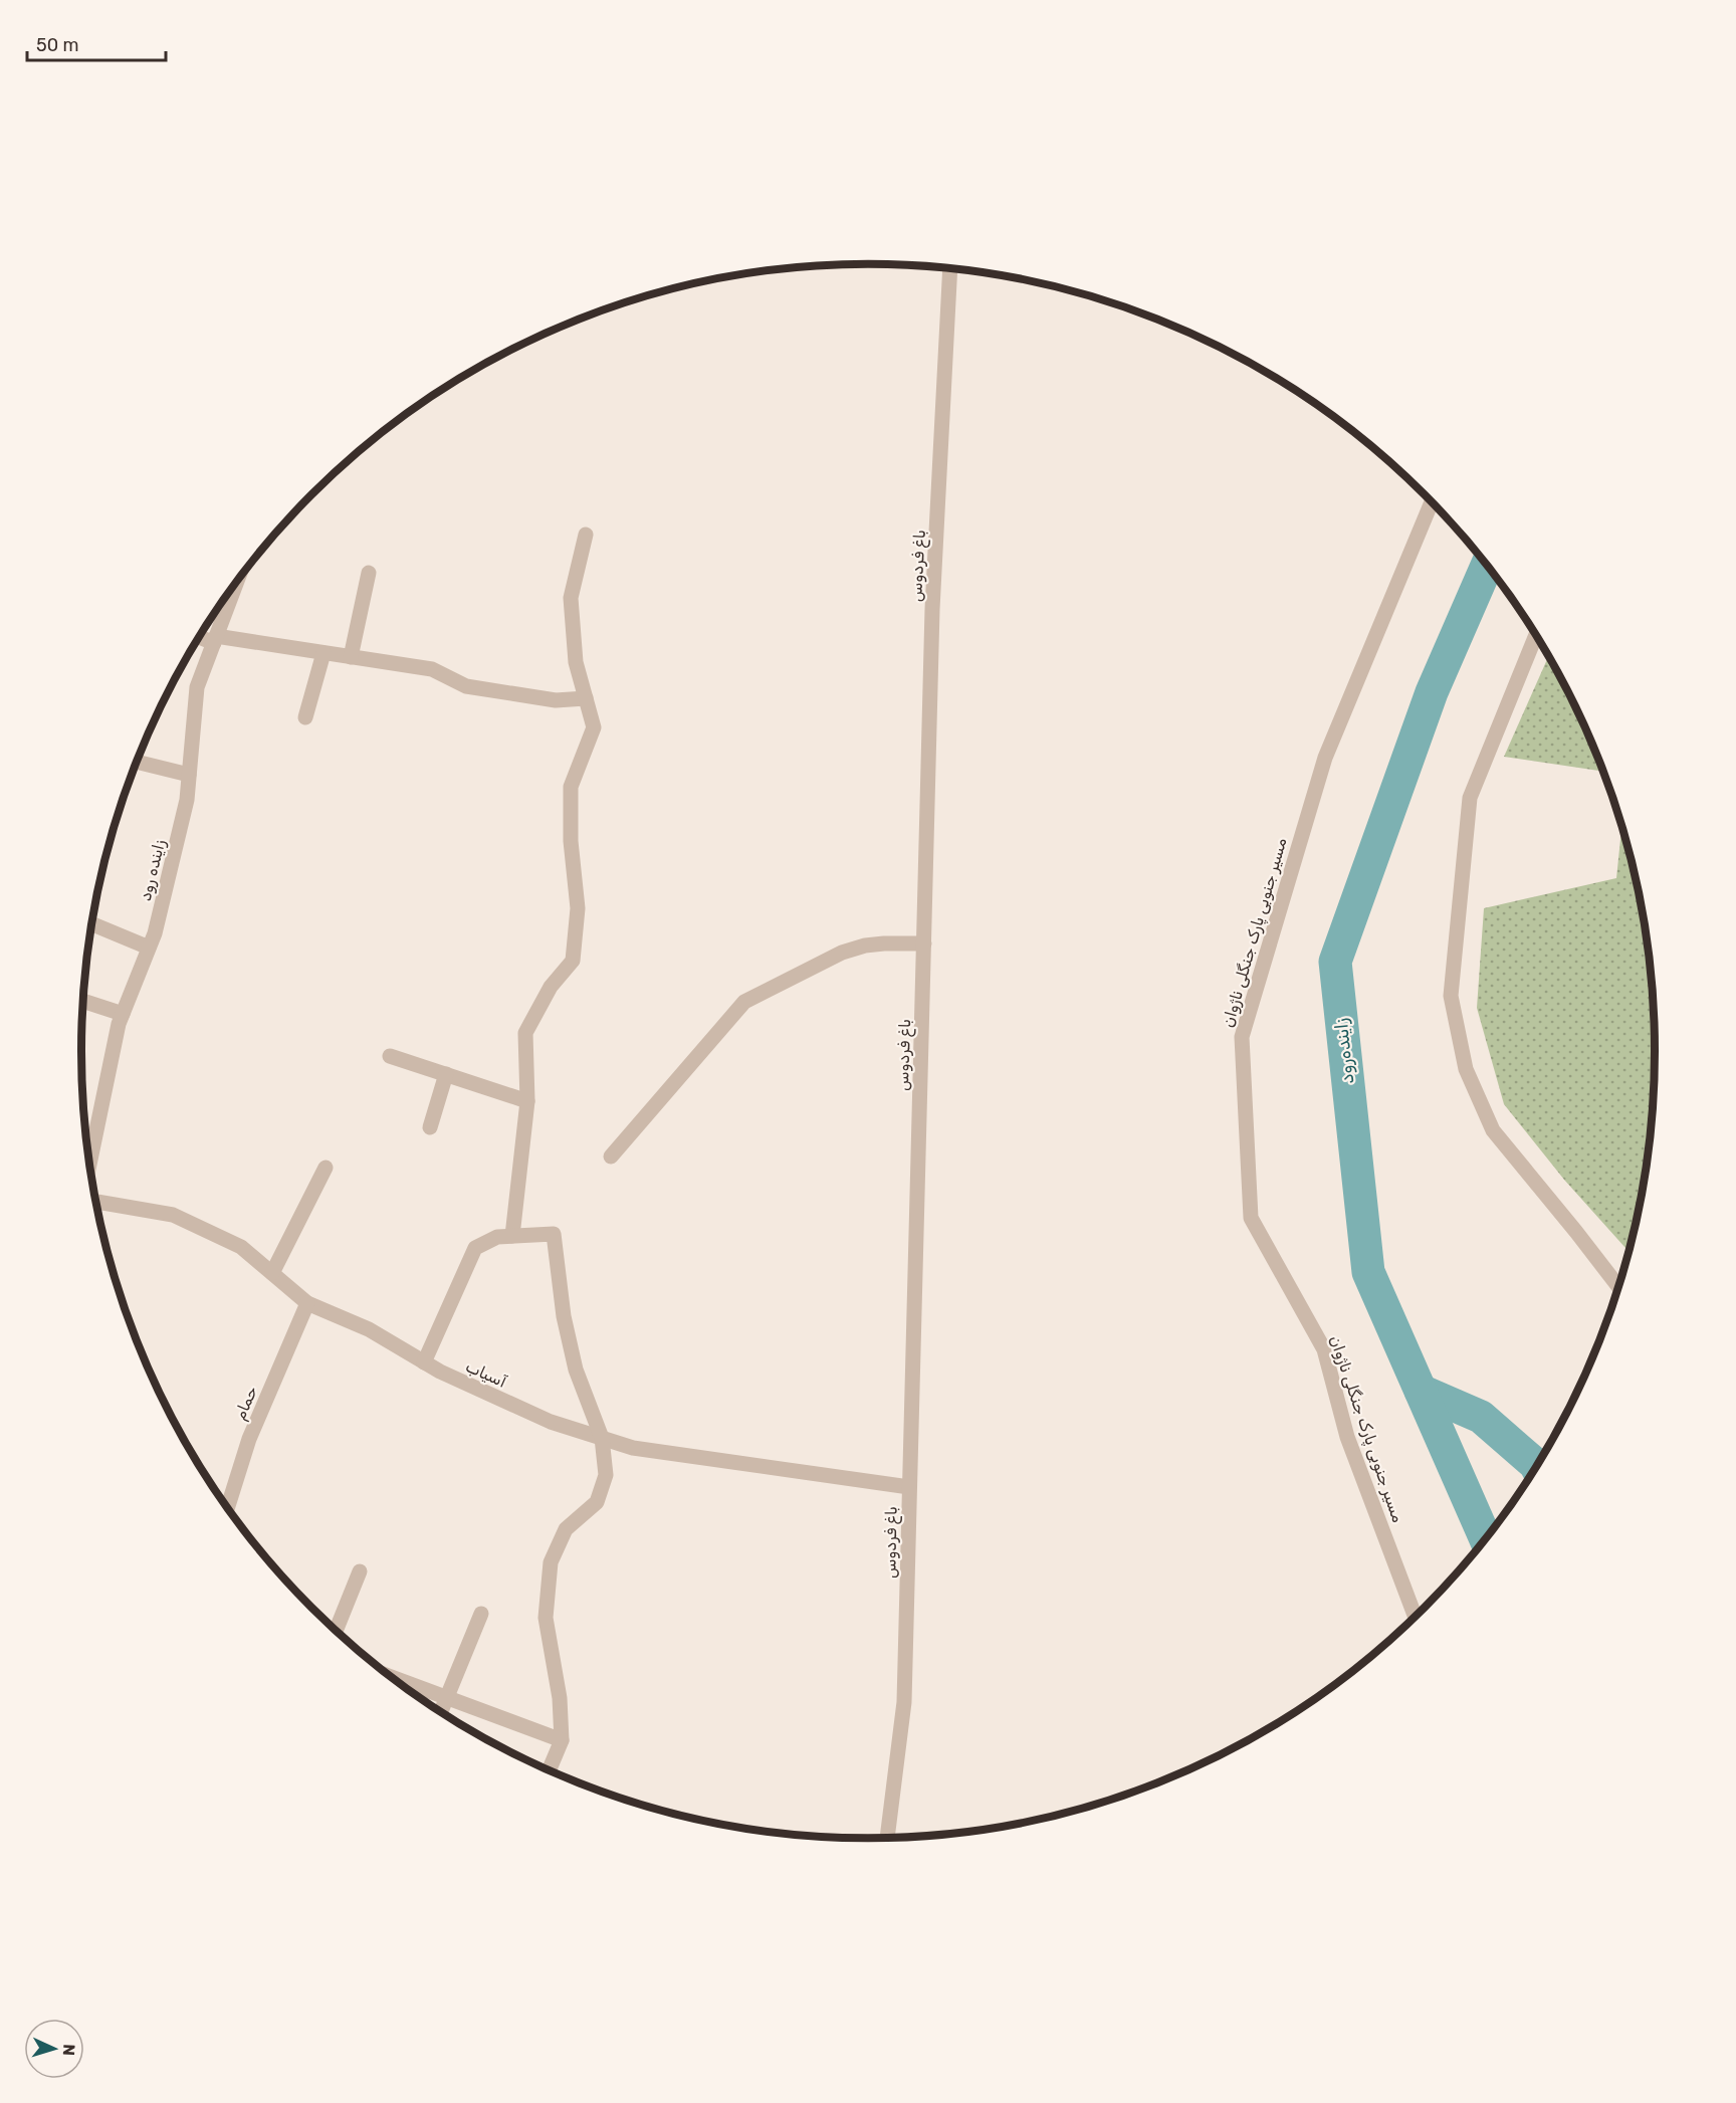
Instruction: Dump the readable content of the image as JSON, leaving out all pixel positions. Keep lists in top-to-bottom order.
{
  "streets": {
    "street": [
      "باغ فردوس",
      "زاینده رود",
      "مسیر جنوبی پارک جنگلی ناژوان",
      "آسیاب",
      "حمام"
    ]
  },
  "crossings": [
    ["باغ فردوس", "آسیاب"],
    ["آسیاب", "حمام"]
  ],
  "water": ["زاینده‌رود"],
  "scale_bar": "50 m",
  "north": "right"
}
